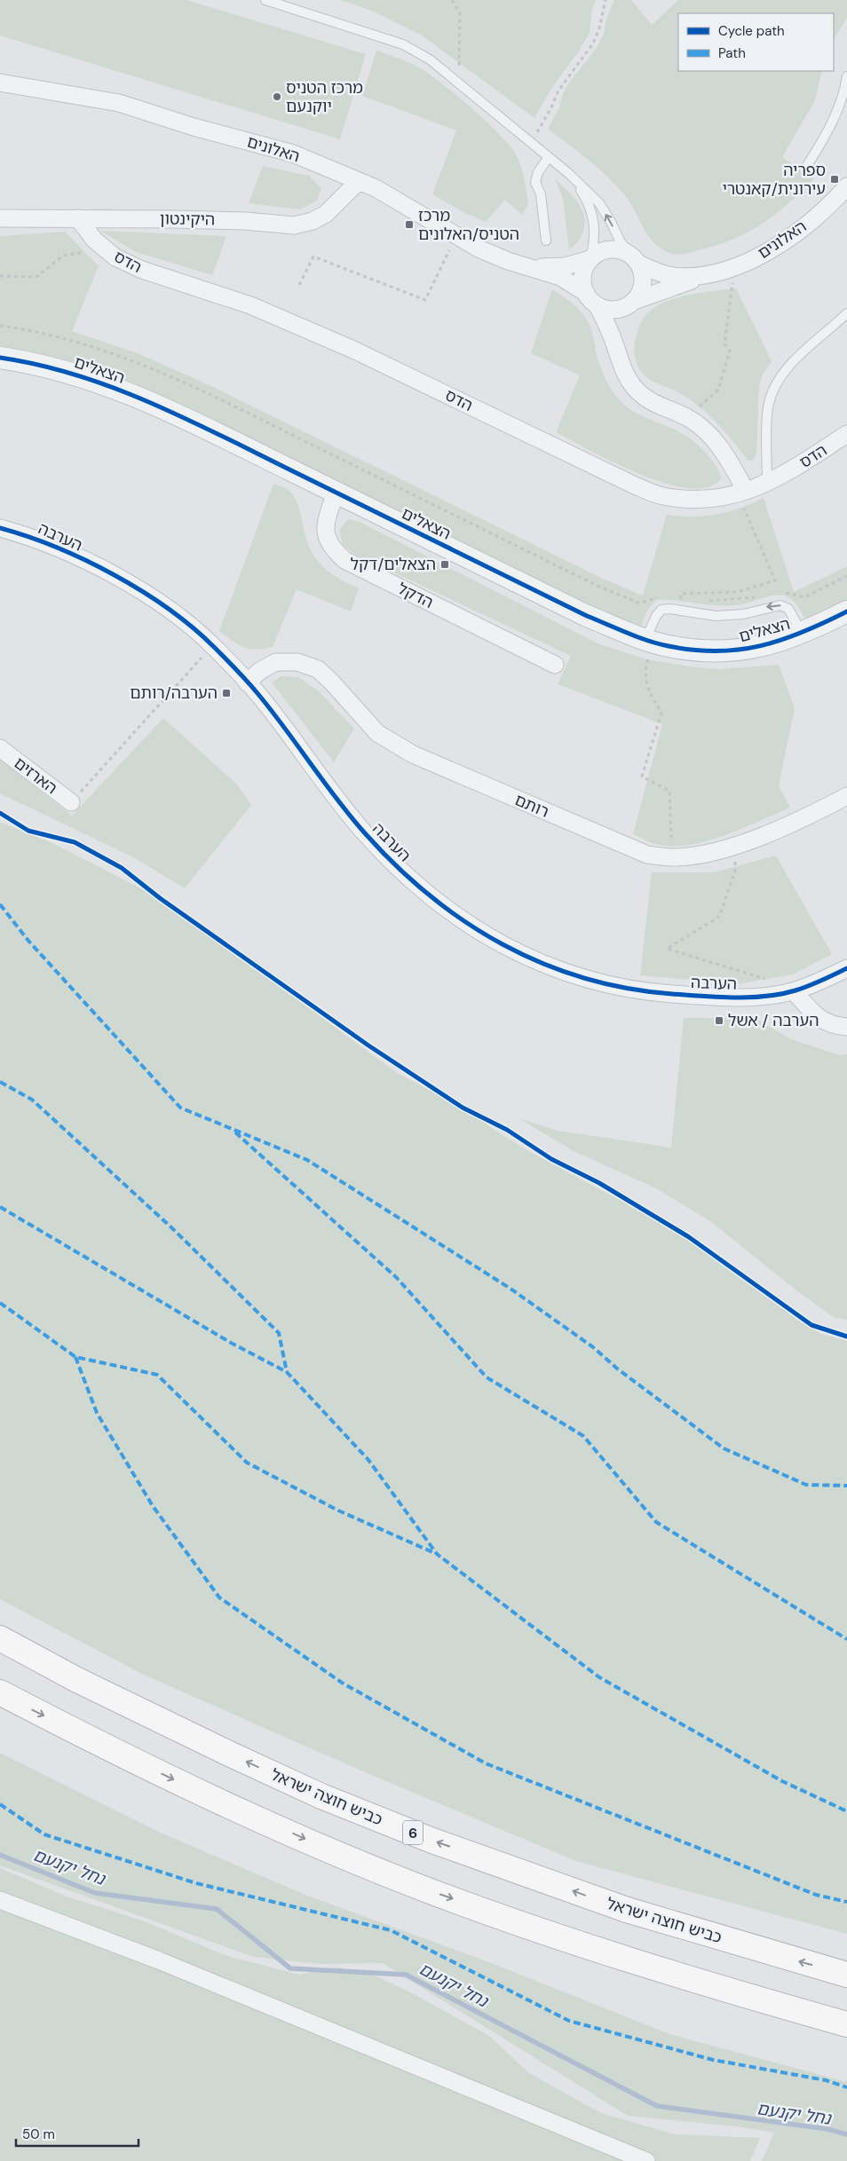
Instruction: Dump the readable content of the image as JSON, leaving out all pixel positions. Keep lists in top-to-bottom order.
{
  "streets": {
    "highway": ["כביש חוצה ישראל", "6"],
    "street": [
      "האלונים",
      "היקינטון",
      "הדס",
      "הצאלים",
      "הערבה",
      "הדקל",
      "הארזים",
      "רותם"
    ]
  },
  "crossings": [
    ["האלונים", "היקינטון"],
    ["היקינטון", "הדס"],
    ["הצאלים", "הדקל"],
    ["הערבה", "רותם"]
  ],
  "water": ["נחל יקנעם"],
  "places": {
    "other": ["מרכז הטניס יוקנעם"],
    "transit": [
      "ספריה עירונית/קאנטרי",
      "מרכז הטניס/האלונים",
      "הצאלים/דקל",
      "הערבה/רותם",
      "הערבה / אשל"
    ]
  },
  "legend": ["Cycle path", "Path"],
  "scale_bar": "50 m"
}
